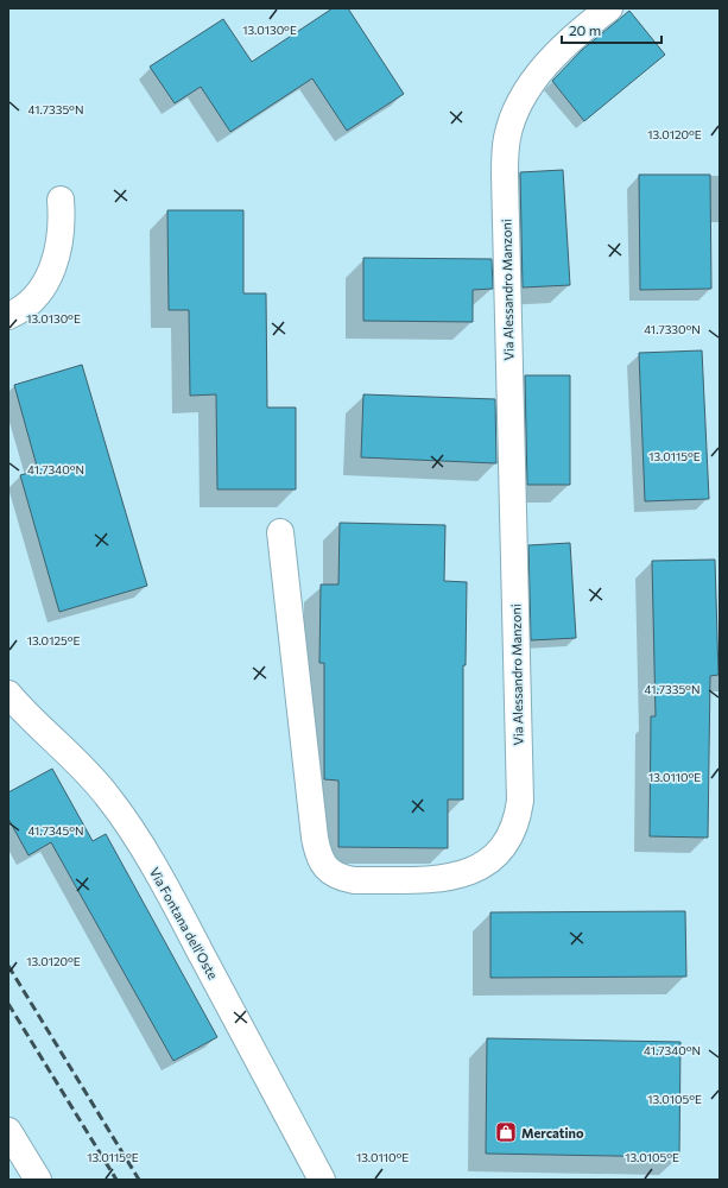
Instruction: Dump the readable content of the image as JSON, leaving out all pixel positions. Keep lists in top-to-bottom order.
{
  "streets": {
    "street": ["Via Alessandro Manzoni", "Via Fontana dell'Oste"]
  },
  "places": {
    "shop": ["Mercatino"]
  },
  "scale_bar": "20 m",
  "coordinates": [
    "13.0130°E",
    "41.7335°N",
    "13.0120°E",
    "41.7330°N",
    "13.0115°E",
    "41.7340°N",
    "13.0125°E",
    "13.0110°E",
    "41.7345°N",
    "13.0105°E"
  ]
}
